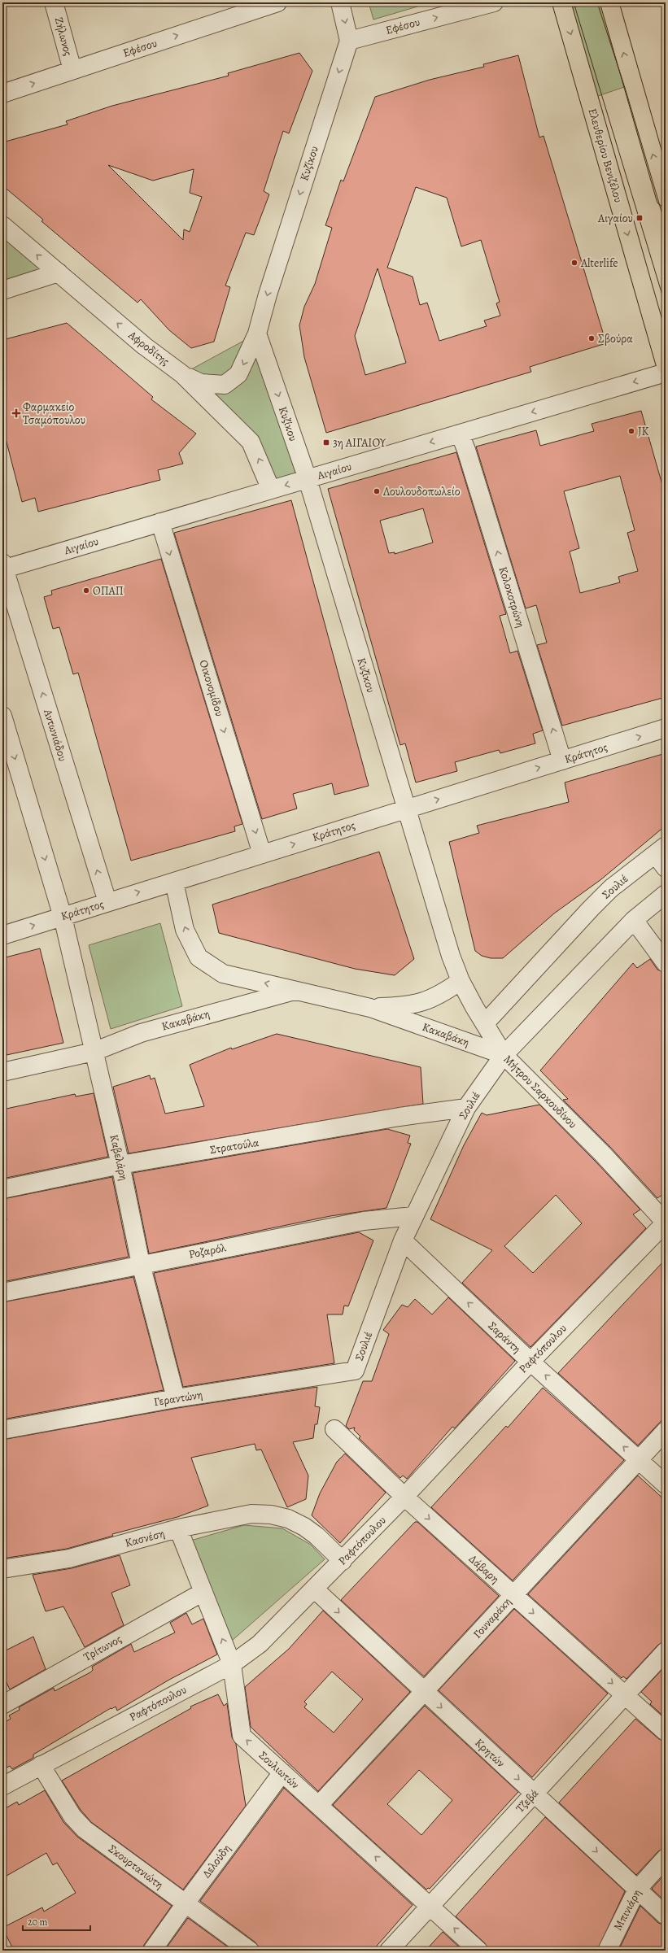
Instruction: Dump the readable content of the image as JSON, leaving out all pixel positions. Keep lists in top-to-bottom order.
{
  "streets": {
    "main road": ["Ελευθερίου Βενιζέλου"],
    "street": [
      "Εφέσου",
      "Ζήλωνος",
      "Κυζίκου",
      "Αφροδίτης",
      "Αιγαίου",
      "Κολοκοτρώνη",
      "Οικονομίδου",
      "Αντωνιάδου",
      "Κράτητος",
      "Σουλιέ",
      "Κακαβάκη",
      "Μήτρου Σαρκουδίνου",
      "Στρατούλα",
      "Καβελάρη",
      "Ροζαρόλ",
      "Σαράντη",
      "Ραφτόπουλου",
      "Γεραντώνη",
      "Κασνέση",
      "Δάβαρη",
      "Γουναράκη",
      "Τρίτωνος",
      "Κρητών",
      "Σουλιωτών",
      "Τζεβά",
      "Δελούδη",
      "Σκουρτανιώτη",
      "Μπινιάρη"
    ]
  },
  "crossings": [
    ["Εφέσου", "Ζήλωνος"],
    ["Εφέσου", "Κυζίκου"],
    ["Κυζίκου", "Αιγαίου"],
    ["Κυζίκου", "Κράτητος"],
    ["Κυζίκου", "Μήτρου Σαρκουδίνου"],
    ["Αφροδίτης", "Αιγαίου"],
    ["Αιγαίου", "Κολοκοτρώνη"],
    ["Αιγαίου", "Οικονομίδου"],
    ["Αιγαίου", "Αντωνιάδου"],
    ["Κολοκοτρώνη", "Κράτητος"],
    ["Οικονομίδου", "Κράτητος"],
    ["Αντωνιάδου", "Κράτητος"],
    ["Κράτητος", "Μήτρου Σαρκουδίνου"],
    ["Κράτητος", "Καβελάρη"],
    ["Σουλιέ", "Κακαβάκη"],
    ["Σουλιέ", "Μήτρου Σαρκουδίνου"],
    ["Σουλιέ", "Στρατούλα"],
    ["Σουλιέ", "Ροζαρόλ"],
    ["Σουλιέ", "Σαράντη"],
    ["Σουλιέ", "Γεραντώνη"],
    ["Κακαβάκη", "Μήτρου Σαρκουδίνου"],
    ["Κακαβάκη", "Καβελάρη"],
    ["Μήτρου Σαρκουδίνου", "Ραφτόπουλου"],
    ["Στρατούλα", "Καβελάρη"],
    ["Καβελάρη", "Ροζαρόλ"],
    ["Καβελάρη", "Γεραντώνη"],
    ["Σαράντη", "Ραφτόπουλου"],
    ["Σαράντη", "Γουναράκη"],
    ["Ραφτόπουλου", "Κασνέση"],
    ["Ραφτόπουλου", "Δάβαρη"],
    ["Ραφτόπουλου", "Κρητών"],
    ["Ραφτόπουλου", "Σουλιωτών"],
    ["Ραφτόπουλου", "Σκουρτανιώτη"],
    ["Κασνέση", "Σουλιωτών"],
    ["Δάβαρη", "Γουναράκη"],
    ["Δάβαρη", "Τζεβά"],
    ["Γουναράκη", "Κρητών"],
    ["Γουναράκη", "Σουλιωτών"],
    ["Τρίτωνος", "Σουλιωτών"],
    ["Κρητών", "Τζεβά"],
    ["Κρητών", "Μπινιάρη"],
    ["Σουλιωτών", "Τζεβά"],
    ["Σουλιωτών", "Δελούδη"],
    ["Δελούδη", "Σκουρτανιώτη"]
  ],
  "one_way": [
    "Εφέσου",
    "Κυζίκου",
    "Αφροδίτης",
    "Αιγαίου",
    "Κολοκοτρώνη",
    "Οικονομίδου",
    "Κράτητος",
    "Σαράντη",
    "Δάβαρη",
    "Κρητών",
    "Σουλιωτών"
  ],
  "places": {
    "transit": ["Αιγαίου", "3η ΑΙΓΑΙΟΥ"],
    "other": [
      "Alterlife",
      "Σβούρα",
      "JK",
      "Λουλουδοπωλείο",
      "ΟΠΑΠ"
    ],
    "health": ["Φαρμακείο Τσαμόπουλου"]
  },
  "scale_bar": "20 m"
}
